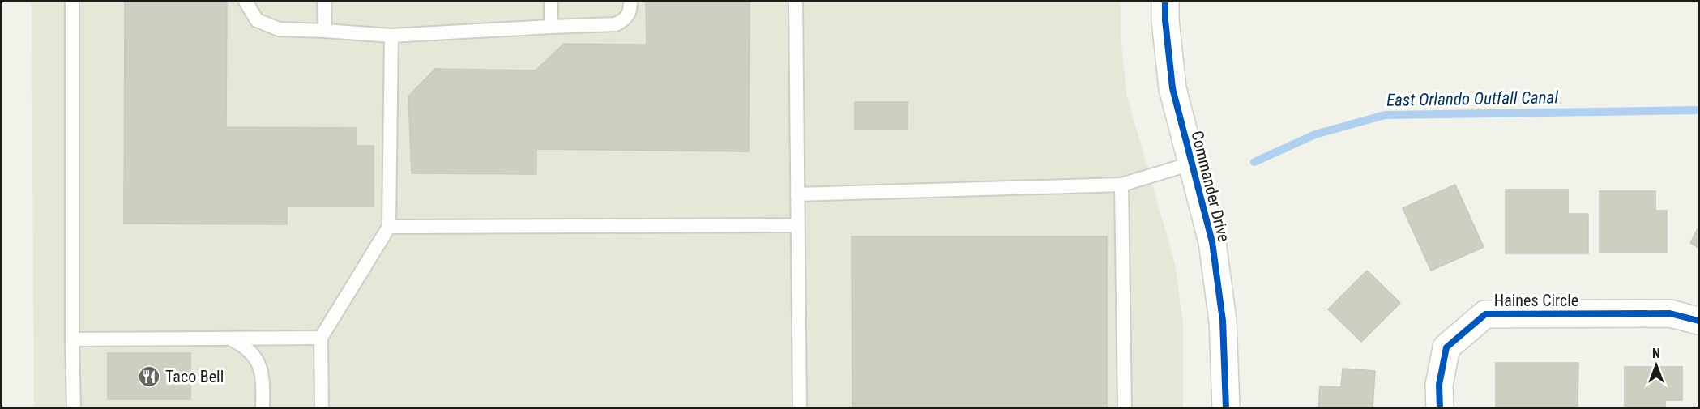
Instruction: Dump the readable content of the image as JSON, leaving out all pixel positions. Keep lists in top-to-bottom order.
{
  "streets": {
    "street": ["Commander Drive", "Haines Circle"]
  },
  "water": ["East Orlando Outfall Canal"],
  "places": {
    "restaurant": ["Taco Bell"]
  },
  "north": "top"
}
